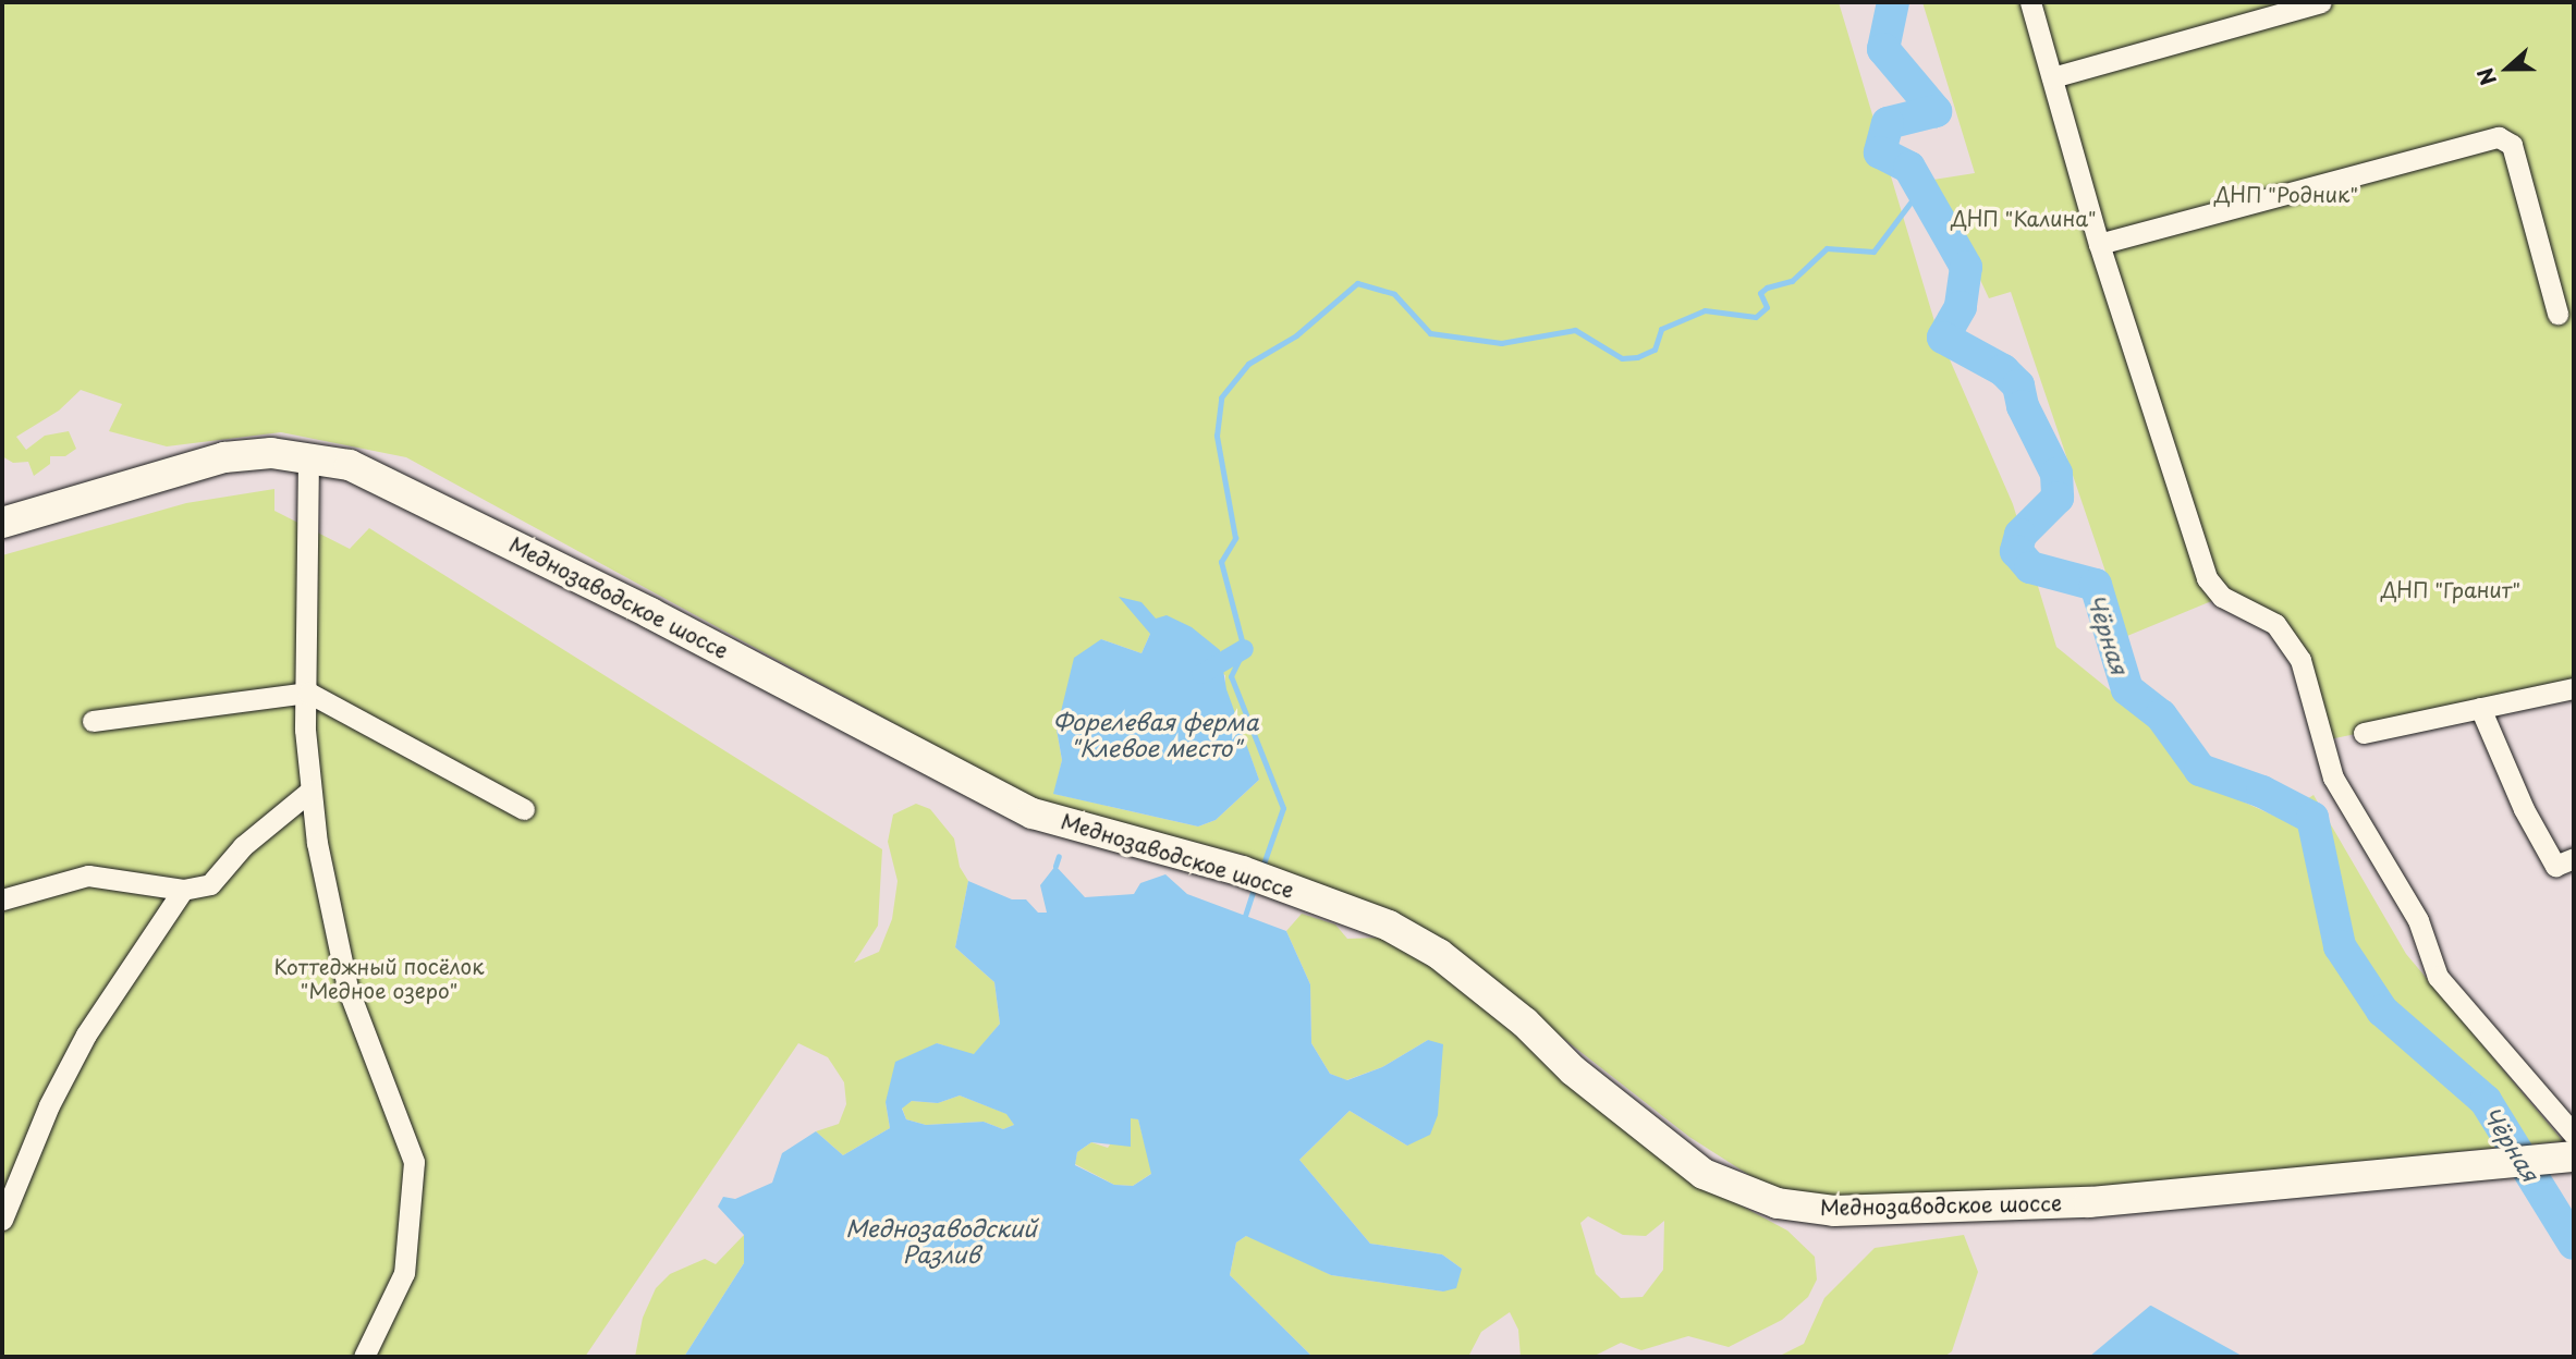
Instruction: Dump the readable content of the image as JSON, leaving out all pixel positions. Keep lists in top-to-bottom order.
{
  "streets": {
    "main road": ["Меднозаводское шоссе"]
  },
  "water": ["Чёрная", "Форелевая ферма \"Клевое место\"", "Меднозаводский Разлив"],
  "parks": [
    "ДНП \"Родник\"",
    "ДНП \"Калина\"",
    "ДНП \"Гранит\"",
    "Коттеджный посёлок \"Медное озеро\""
  ],
  "north": "left"
}
